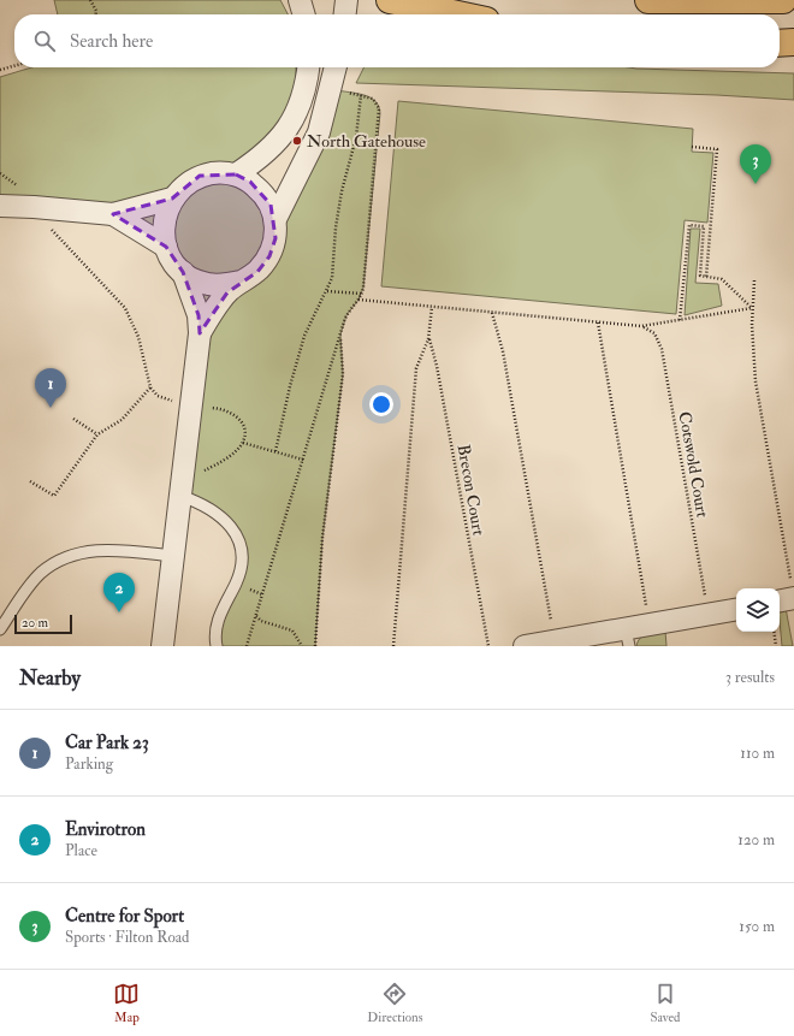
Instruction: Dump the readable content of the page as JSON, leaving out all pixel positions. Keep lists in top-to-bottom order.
{
  "streets": {
    "path": ["Cotswold Court", "Brecon Court"]
  },
  "places": ["North Gatehouse"],
  "scale_bar": "20 m",
  "page": {
    "search": "Search here",
    "pins": ["3", "1", "2"],
    "scale": "20 m",
    "heading": ["Nearby", "3 results"],
    "list": [
      {
        "mark": "1",
        "name": "Car Park 23",
        "note": "Parking",
        "value": "110 m"
      },
      {
        "mark": "2",
        "name": "Envirotron",
        "note": "Place",
        "value": "120 m"
      },
      {
        "mark": "3",
        "name": "Centre for Sport",
        "note": "Sports · Filton Road",
        "value": "150 m"
      }
    ],
    "nav": ["Map", "Directions", "Saved"]
  }
}
